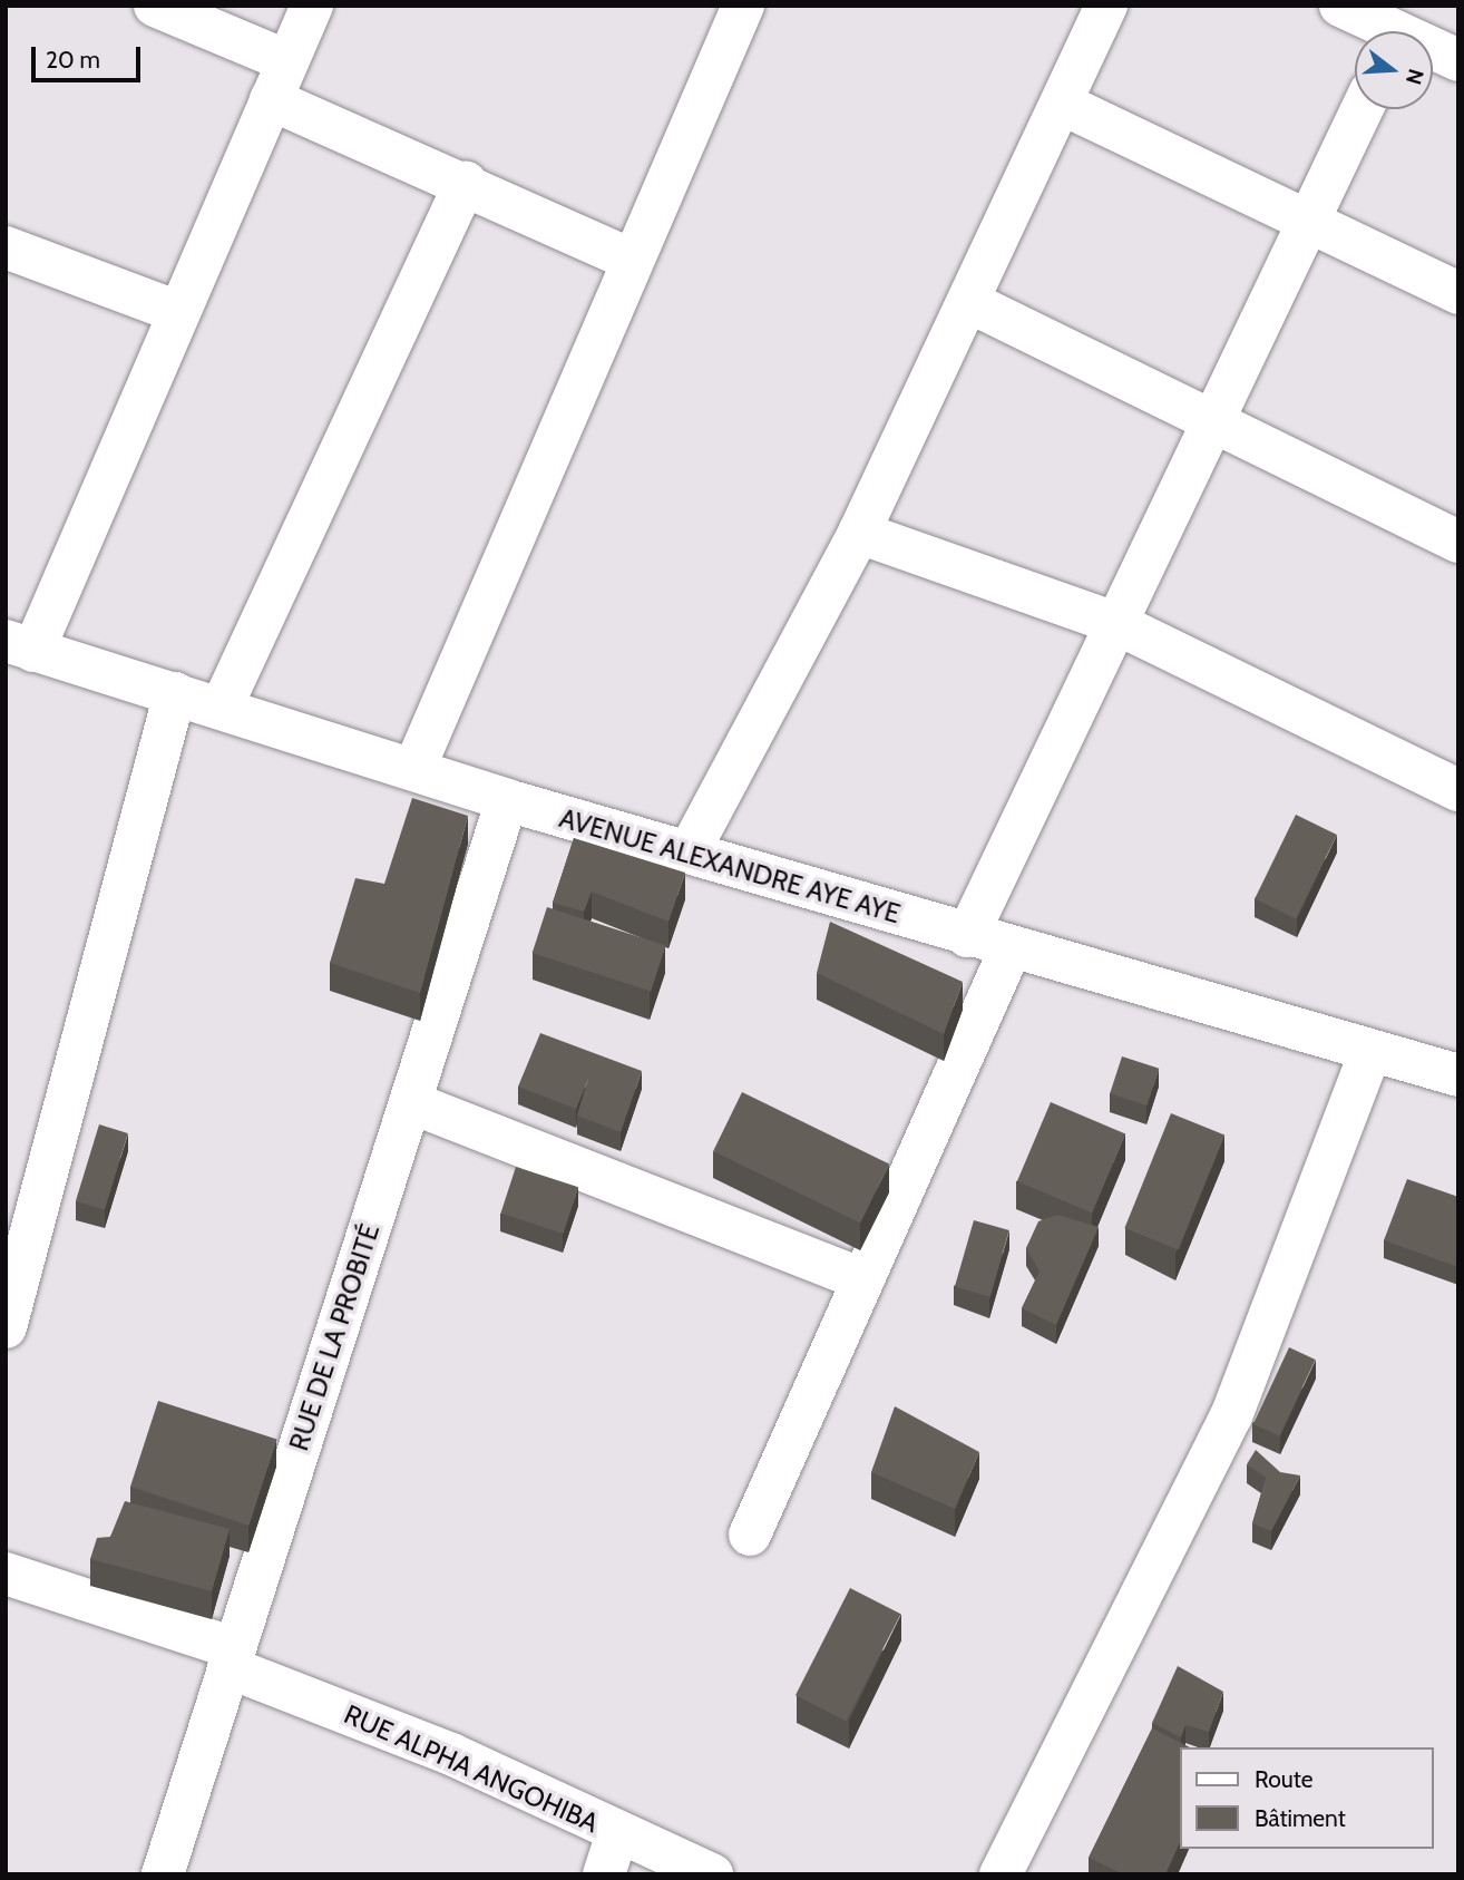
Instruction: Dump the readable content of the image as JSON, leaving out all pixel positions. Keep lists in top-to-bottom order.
{
  "streets": {
    "street": ["AVENUE ALEXANDRE AYE AYE", "RUE DE LA PROBITÉ", "RUE ALPHA ANGOHIBA"]
  },
  "crossings": [
    ["AVENUE ALEXANDRE AYE AYE", "RUE DE LA PROBITÉ"],
    ["RUE DE LA PROBITÉ", "RUE ALPHA ANGOHIBA"]
  ],
  "legend": ["Route", "Bâtiment"],
  "scale_bar": "20 m",
  "north": "right"
}
